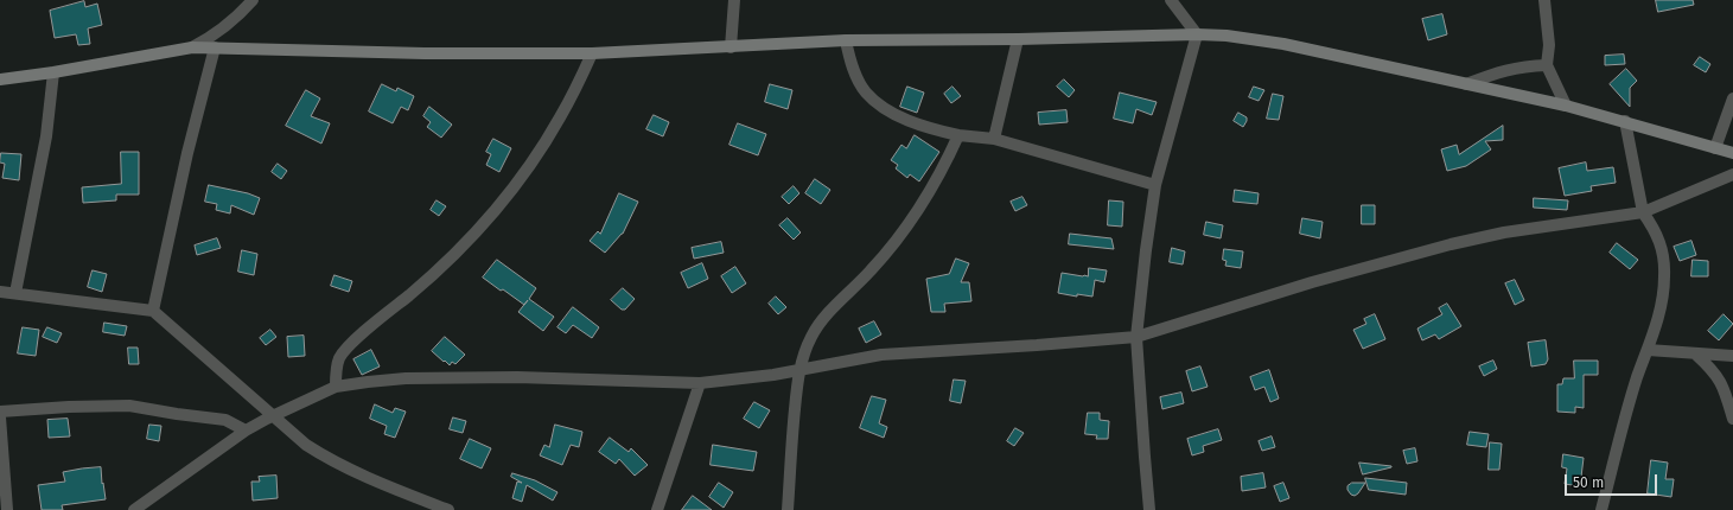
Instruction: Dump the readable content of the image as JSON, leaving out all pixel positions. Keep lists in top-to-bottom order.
{
  "scale_bar": "50 m"
}
